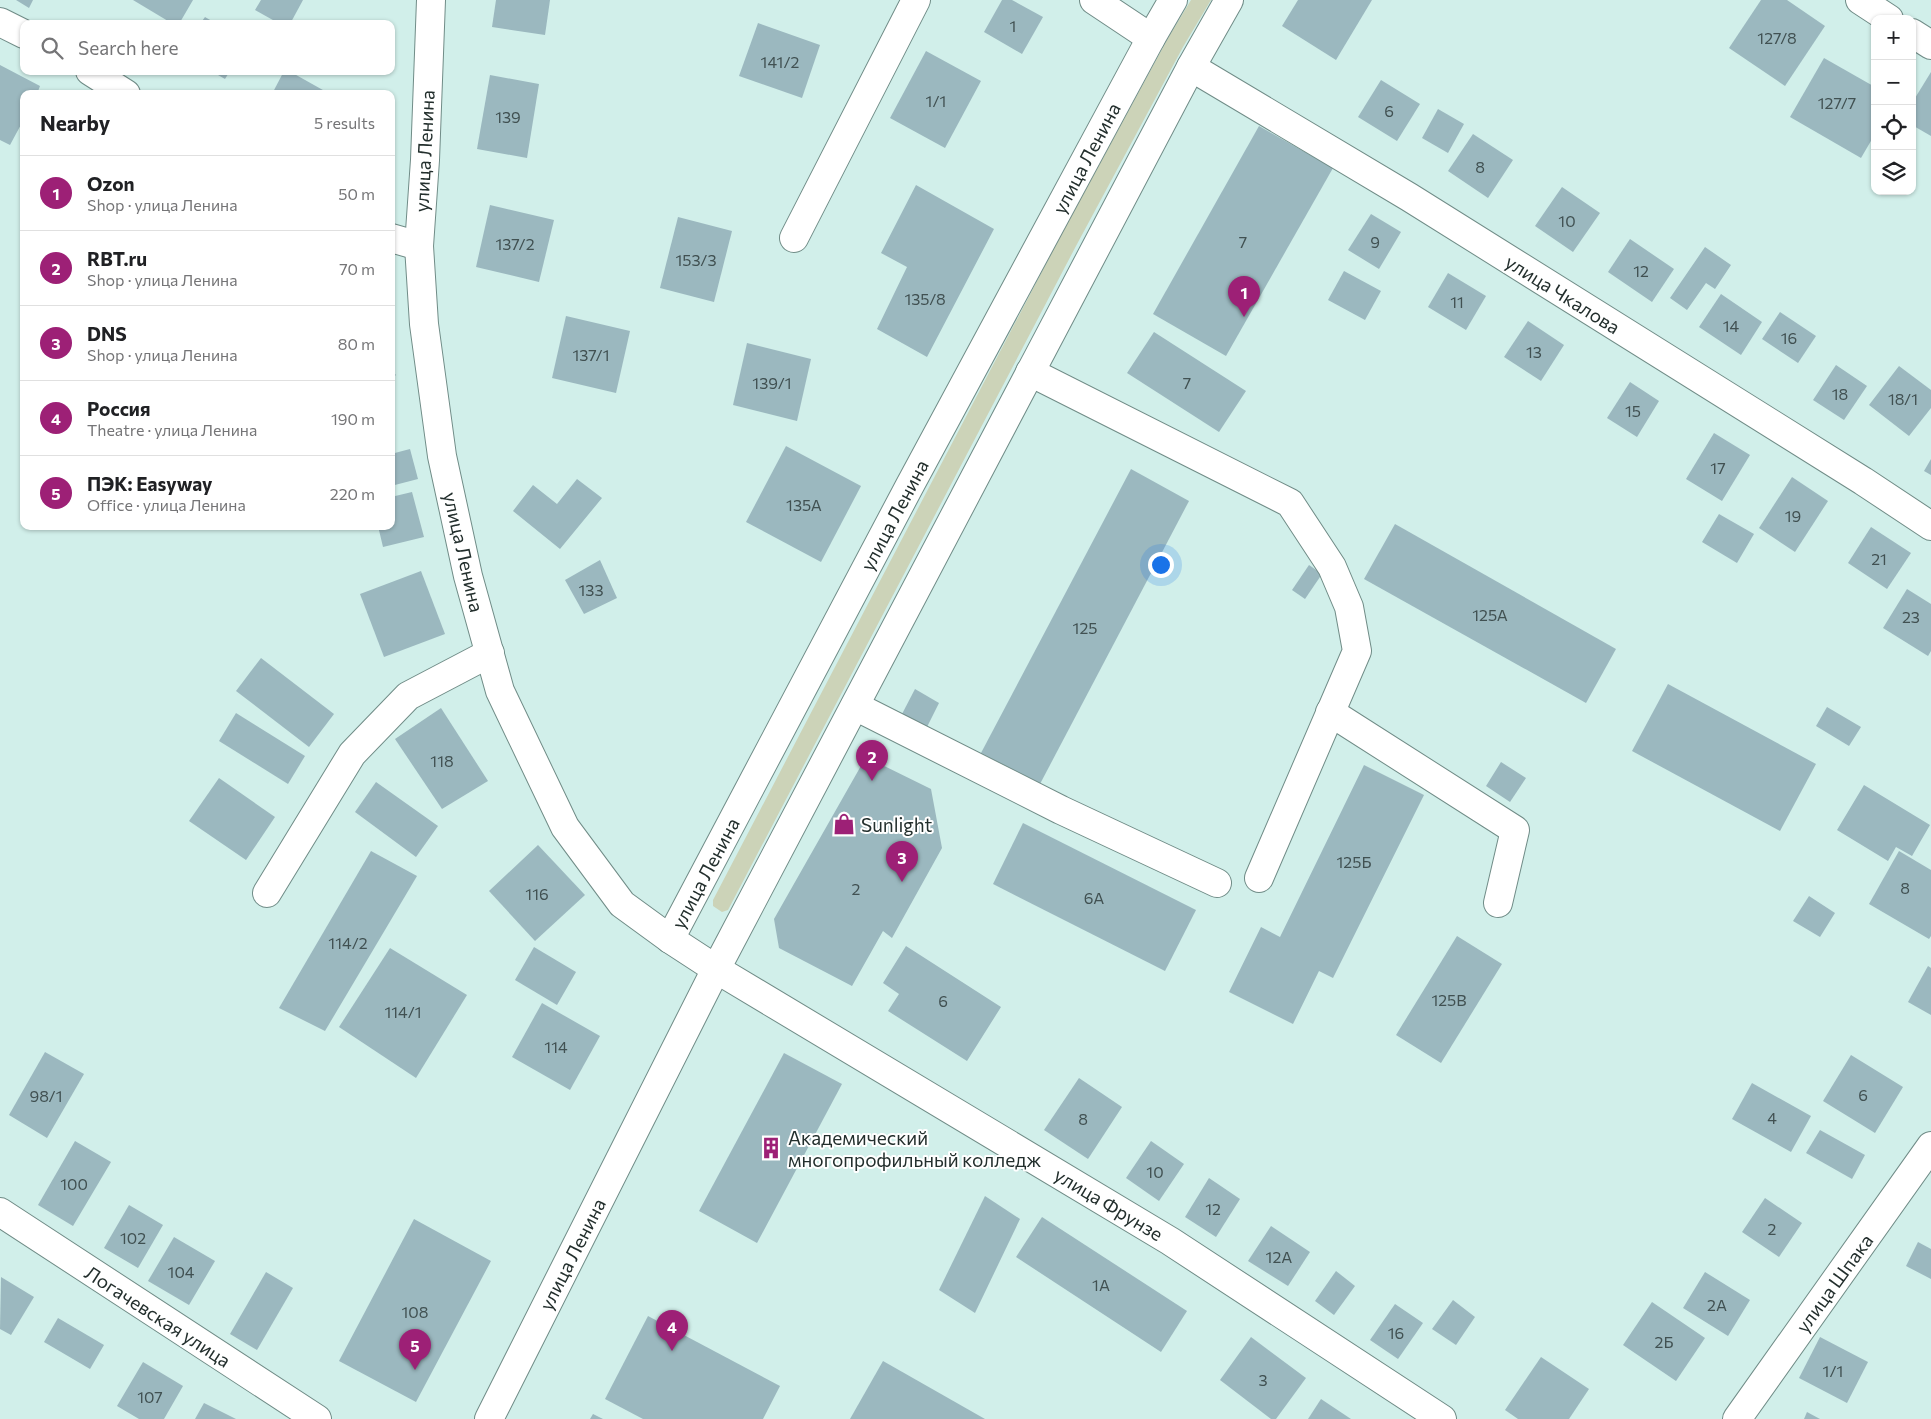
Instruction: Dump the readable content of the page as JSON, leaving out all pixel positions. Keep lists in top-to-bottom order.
{
  "streets": {
    "street": [
      "улица Ленина",
      "улица Чкалова",
      "улица Фрунзе",
      "улица Шпака",
      "Логачевская улица"
    ]
  },
  "crossings": [
    ["улица Ленина", "улица Чкалова"],
    ["улица Ленина", "улица Фрунзе"]
  ],
  "places": {
    "shop": ["Sunlight"],
    "building": ["Академический многопрофильный колледж"]
  },
  "house_numbers": [
    "1",
    "127/8",
    "141/2",
    "1/1",
    "127/7",
    "6",
    "139",
    "8",
    "10",
    "7",
    "9",
    "137/2",
    "153/3",
    "12",
    "135/8",
    "11",
    "14",
    "16",
    "13",
    "137/1",
    "139/1",
    "7",
    "18",
    "18/1",
    "15",
    "17",
    "135А",
    "19",
    "21",
    "133",
    "125А",
    "23",
    "125",
    "118",
    "125Б",
    "8",
    "2",
    "116",
    "6А",
    "114/2",
    "125В",
    "6",
    "114/1",
    "114",
    "6",
    "98/1",
    "4",
    "8",
    "10",
    "100",
    "12",
    "2",
    "102",
    "12А",
    "104",
    "1А",
    "2А",
    "108",
    "16",
    "2Б",
    "1/1",
    "3",
    "107"
  ],
  "page": {
    "map_buttons": ["+", "−"],
    "search": "Search here",
    "heading": ["Nearby", "5 results"],
    "list": [
      {
        "mark": "1",
        "name": "Ozon",
        "note": "Shop · улица Ленина",
        "value": "50 m"
      },
      {
        "mark": "2",
        "name": "RBT.ru",
        "note": "Shop · улица Ленина",
        "value": "70 m"
      },
      {
        "mark": "3",
        "name": "DNS",
        "note": "Shop · улица Ленина",
        "value": "80 m"
      },
      {
        "mark": "4",
        "name": "Россия",
        "note": "Theatre · улица Ленина",
        "value": "190 m"
      },
      {
        "mark": "5",
        "name": "ПЭК: Easyway",
        "note": "Office · улица Ленина",
        "value": "220 m"
      }
    ],
    "pins": [
      "1",
      "2",
      "3",
      "4",
      "5"
    ]
  }
}
